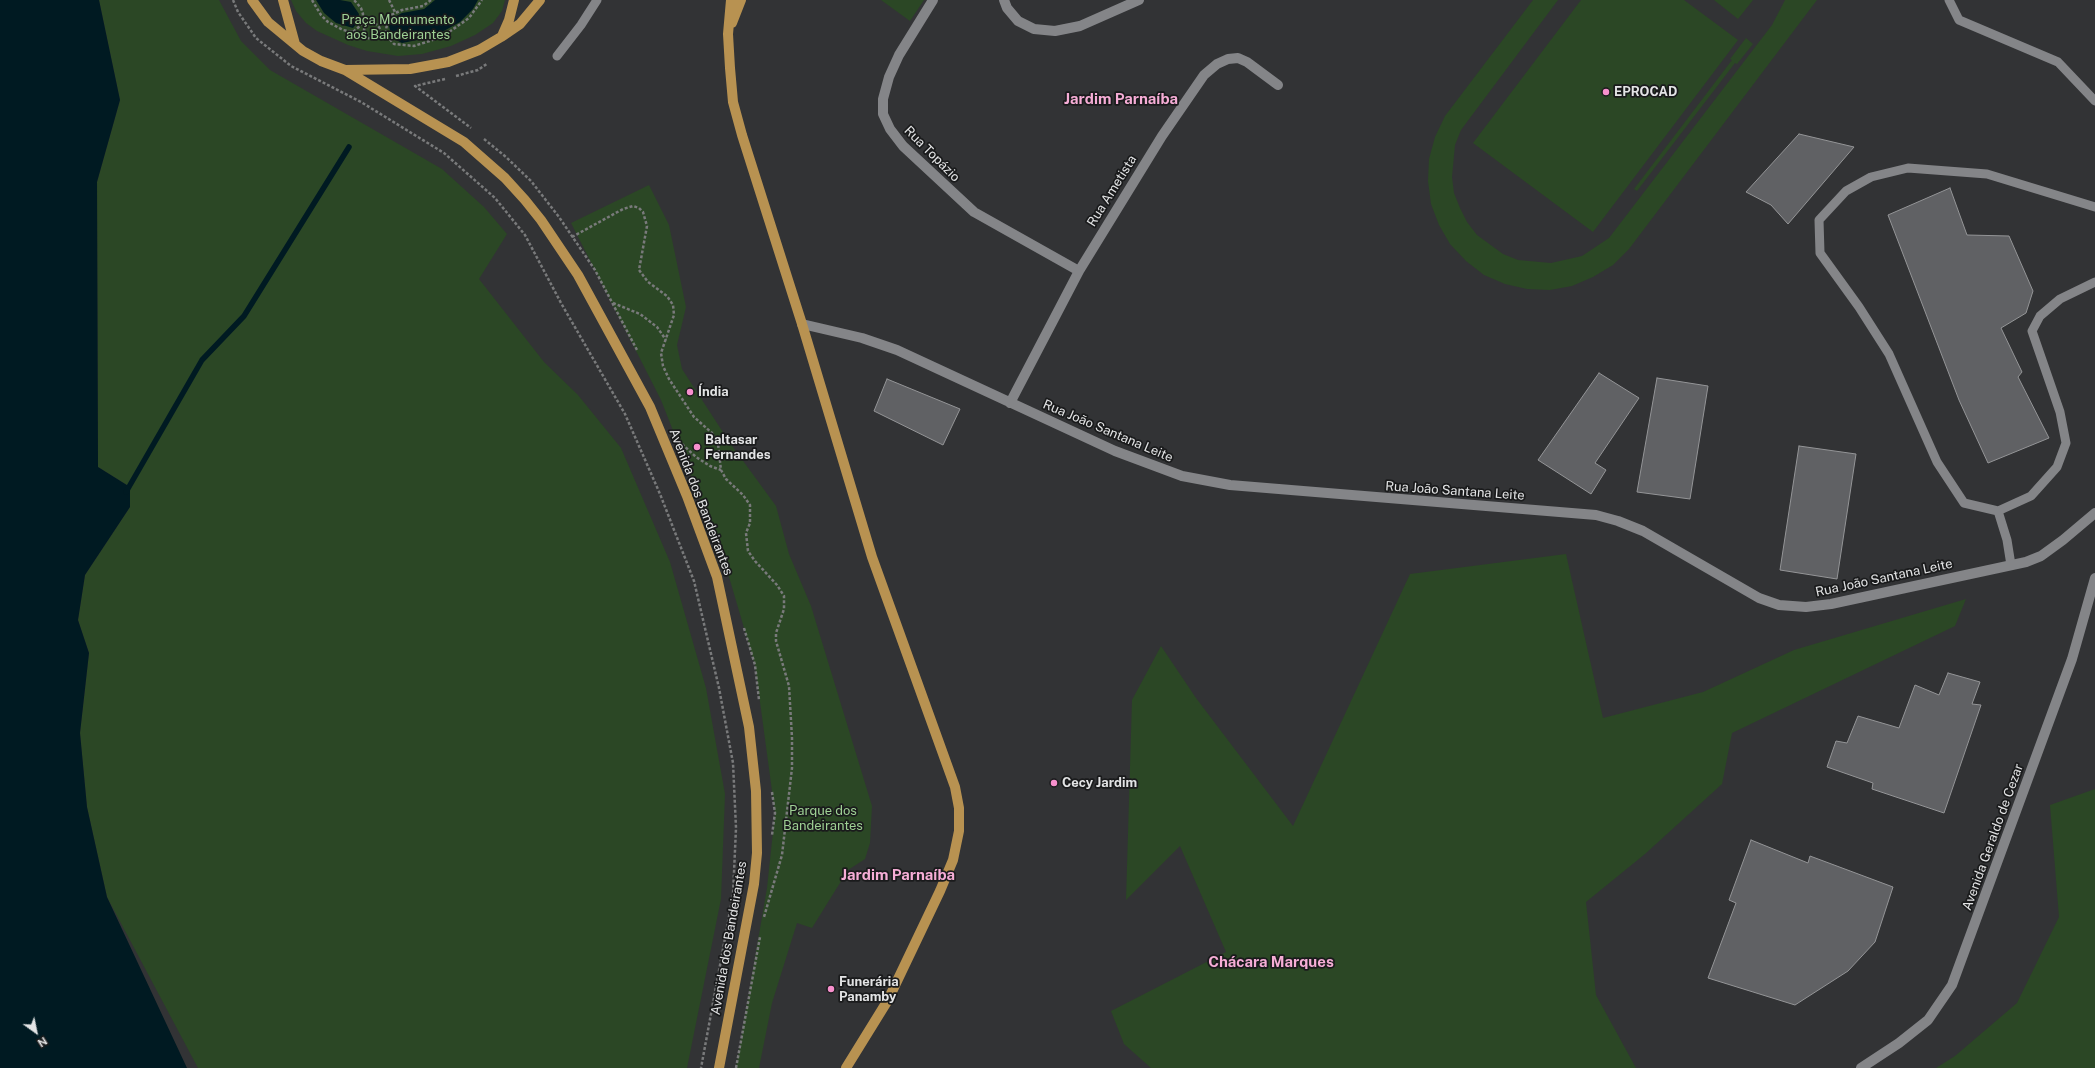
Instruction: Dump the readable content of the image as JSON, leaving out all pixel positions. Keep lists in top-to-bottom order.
{
  "streets": {
    "main road": ["Avenida dos Bandeirantes"],
    "street": [
      "Rua Topázio",
      "Rua Ametista",
      "Rua João Santana Leite",
      "Avenida Geraldo de Cezar"
    ]
  },
  "crossings": [
    ["Rua Topázio", "Rua Ametista"],
    ["Rua Ametista", "Rua João Santana Leite"]
  ],
  "districts": ["Jardim Parnaíba", "Jardim Parnaíba", "Chácara Marques"],
  "parks": ["Praça Momumento aos Bandeirantes", "Parque dos Bandeirantes"],
  "places": [
    "EPROCAD",
    "Índia",
    "Baltasar Fernandes",
    "Cecy Jardim",
    "Funerária Panamby"
  ],
  "north": "bottom right"
}
